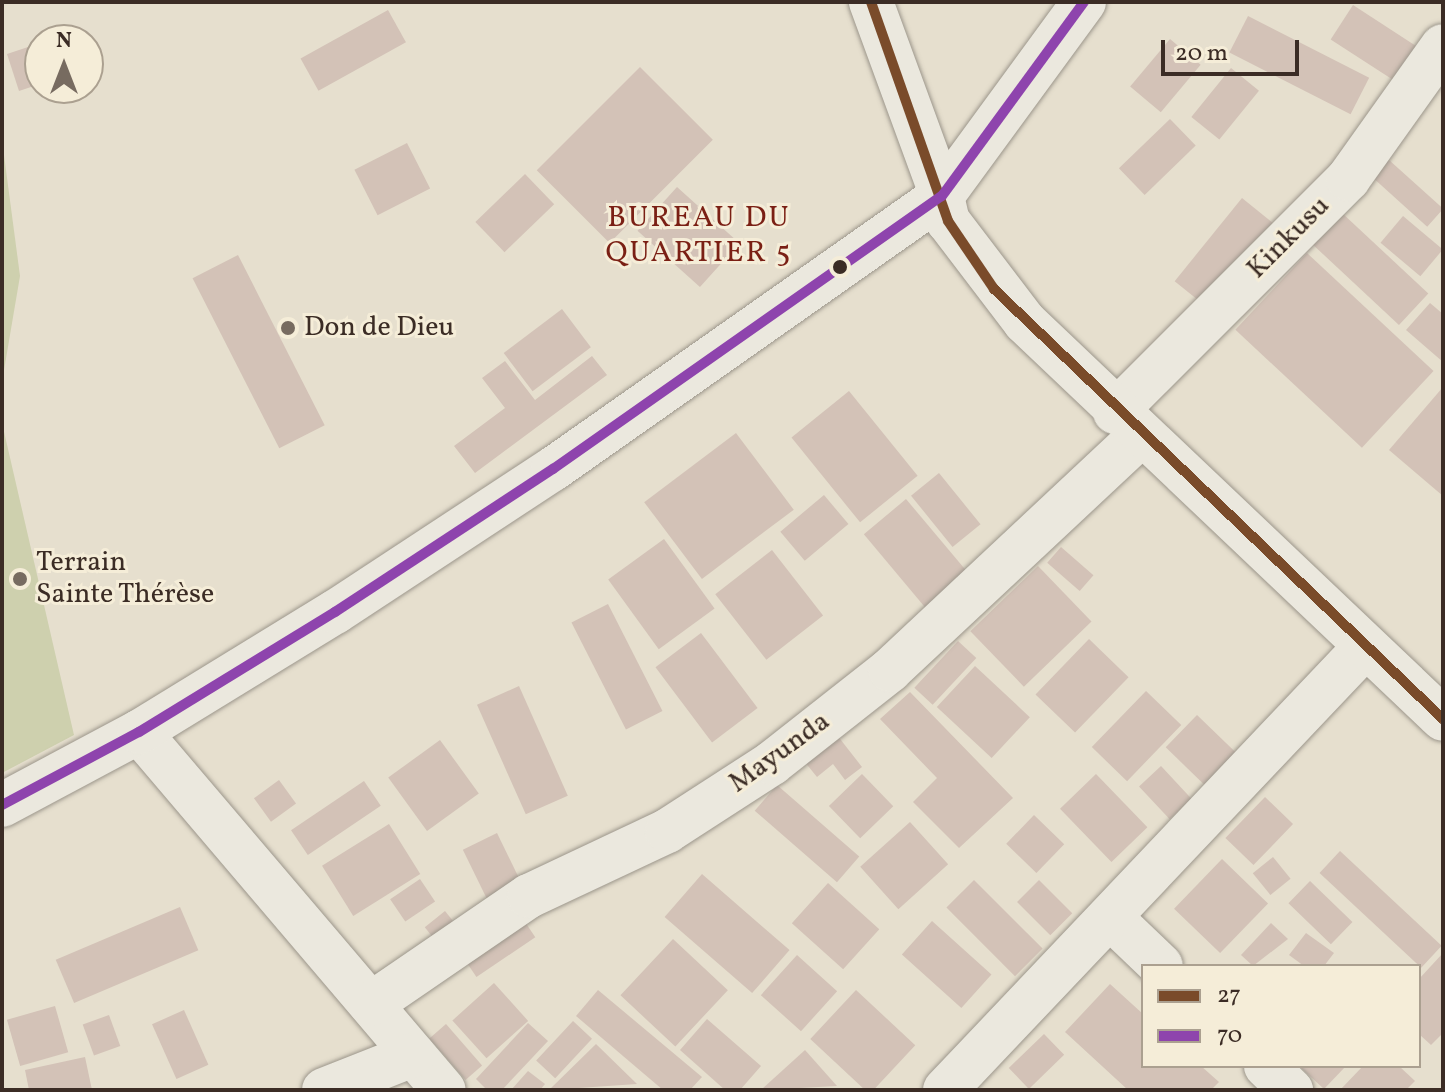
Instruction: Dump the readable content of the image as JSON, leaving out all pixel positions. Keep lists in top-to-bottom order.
{
  "streets": {
    "street": ["Kinkusu", "Mayunda"]
  },
  "crossings": [
    ["Kinkusu", "Mayunda"]
  ],
  "districts": ["BUREAU DU QUARTIER 5"],
  "places": ["Don de Dieu", "Terrain Sainte Thérèse"],
  "lines": ["transit line 27", "transit line 70"],
  "legend": ["27", "70"],
  "scale_bar": "20 m",
  "north": "top"
}
